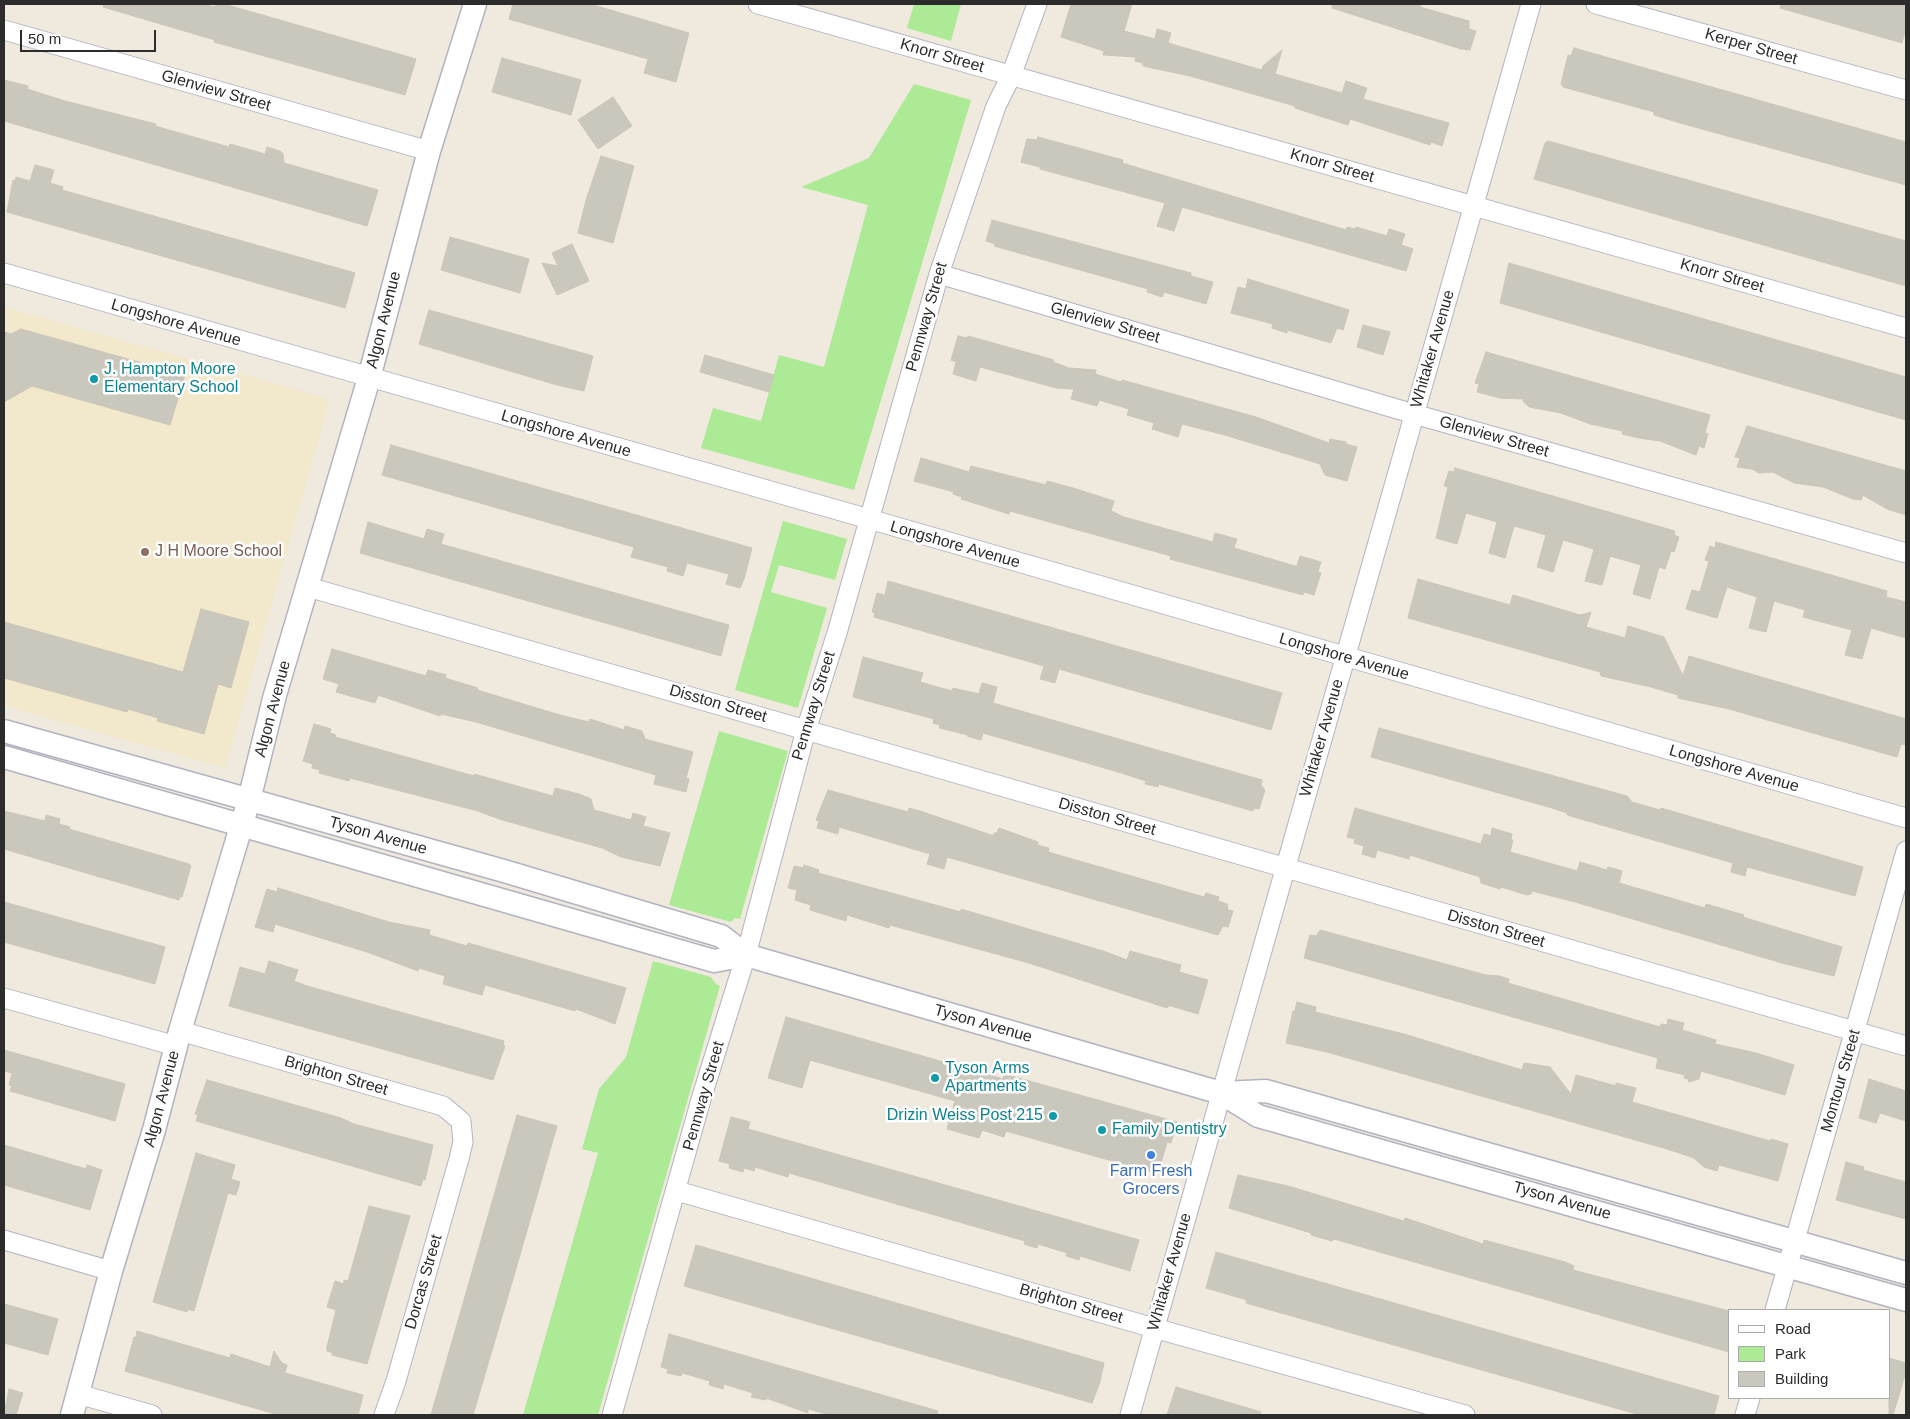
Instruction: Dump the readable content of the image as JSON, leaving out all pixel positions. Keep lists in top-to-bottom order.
{
  "streets": {
    "street": [
      "Kerper Street",
      "Knorr Street",
      "Glenview Street",
      "Pennway Street",
      "Algon Avenue",
      "Longshore Avenue",
      "Whitaker Avenue",
      "Disston Street",
      "Tyson Avenue",
      "Brighton Street",
      "Montour Street",
      "Dorcas Street"
    ]
  },
  "crossings": [
    ["Knorr Street", "Pennway Street"],
    ["Knorr Street", "Whitaker Avenue"],
    ["Glenview Street", "Pennway Street"],
    ["Glenview Street", "Algon Avenue"],
    ["Glenview Street", "Whitaker Avenue"],
    ["Pennway Street", "Longshore Avenue"],
    ["Pennway Street", "Disston Street"],
    ["Pennway Street", "Tyson Avenue"],
    ["Pennway Street", "Brighton Street"],
    ["Algon Avenue", "Longshore Avenue"],
    ["Algon Avenue", "Disston Street"],
    ["Algon Avenue", "Tyson Avenue"],
    ["Algon Avenue", "Brighton Street"],
    ["Longshore Avenue", "Whitaker Avenue"],
    ["Whitaker Avenue", "Disston Street"],
    ["Whitaker Avenue", "Tyson Avenue"],
    ["Whitaker Avenue", "Brighton Street"],
    ["Disston Street", "Montour Street"],
    ["Tyson Avenue", "Montour Street"],
    ["Brighton Street", "Dorcas Street"]
  ],
  "places": [
    "J. Hampton Moore Elementary School",
    "J H Moore School",
    "Tyson Arms Apartments",
    "Drizin Weiss Post 215",
    "Family Dentistry",
    "Farm Fresh Grocers"
  ],
  "legend": ["Road", "Park", "Building"],
  "scale_bar": "50 m"
}
